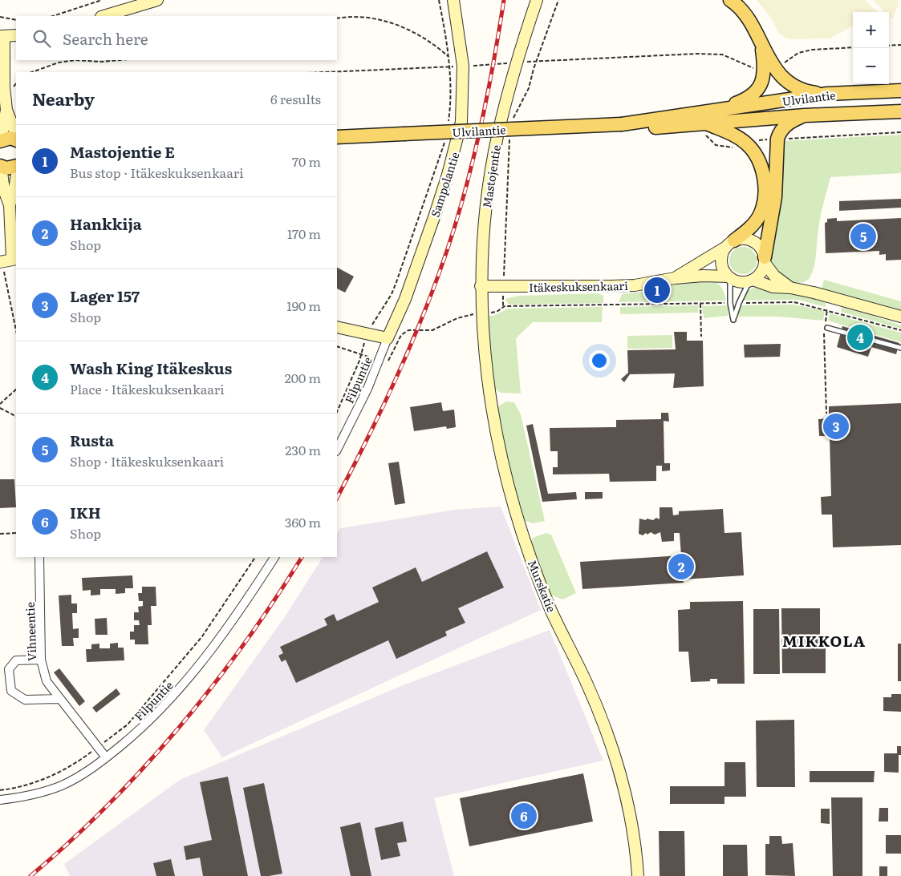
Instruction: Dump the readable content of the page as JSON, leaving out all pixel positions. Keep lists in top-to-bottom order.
{
  "streets": {
    "main road": ["Ulvilantie"],
    "street": [
      "Mastojentie",
      "Sampolantie",
      "Itäkeskuksenkaari",
      "Filpuntie",
      "Murskatie",
      "Vihneentie"
    ]
  },
  "crossings": [
    ["Mastojentie", "Itäkeskuksenkaari"],
    ["Mastojentie", "Murskatie"],
    ["Sampolantie", "Filpuntie"],
    ["Itäkeskuksenkaari", "Murskatie"],
    ["Filpuntie", "Vihneentie"]
  ],
  "districts": ["MIKKOLA"],
  "page": {
    "map_buttons": ["+", "−"],
    "search": "Search here",
    "heading": ["Nearby", "6 results"],
    "list": [
      {
        "mark": "1",
        "name": "Mastojentie E",
        "note": "Bus stop · Itäkeskuksenkaari",
        "value": "70 m"
      },
      {
        "mark": "2",
        "name": "Hankkija",
        "note": "Shop",
        "value": "170 m"
      },
      {
        "mark": "3",
        "name": "Lager 157",
        "note": "Shop",
        "value": "190 m"
      },
      {
        "mark": "4",
        "name": "Wash King Itäkeskus",
        "note": "Place · Itäkeskuksenkaari",
        "value": "200 m"
      },
      {
        "mark": "5",
        "name": "Rusta",
        "note": "Shop · Itäkeskuksenkaari",
        "value": "230 m"
      },
      {
        "mark": "6",
        "name": "IKH",
        "note": "Shop",
        "value": "360 m"
      }
    ],
    "pins": [
      "5",
      "1",
      "4",
      "3",
      "2",
      "6"
    ]
  }
}
